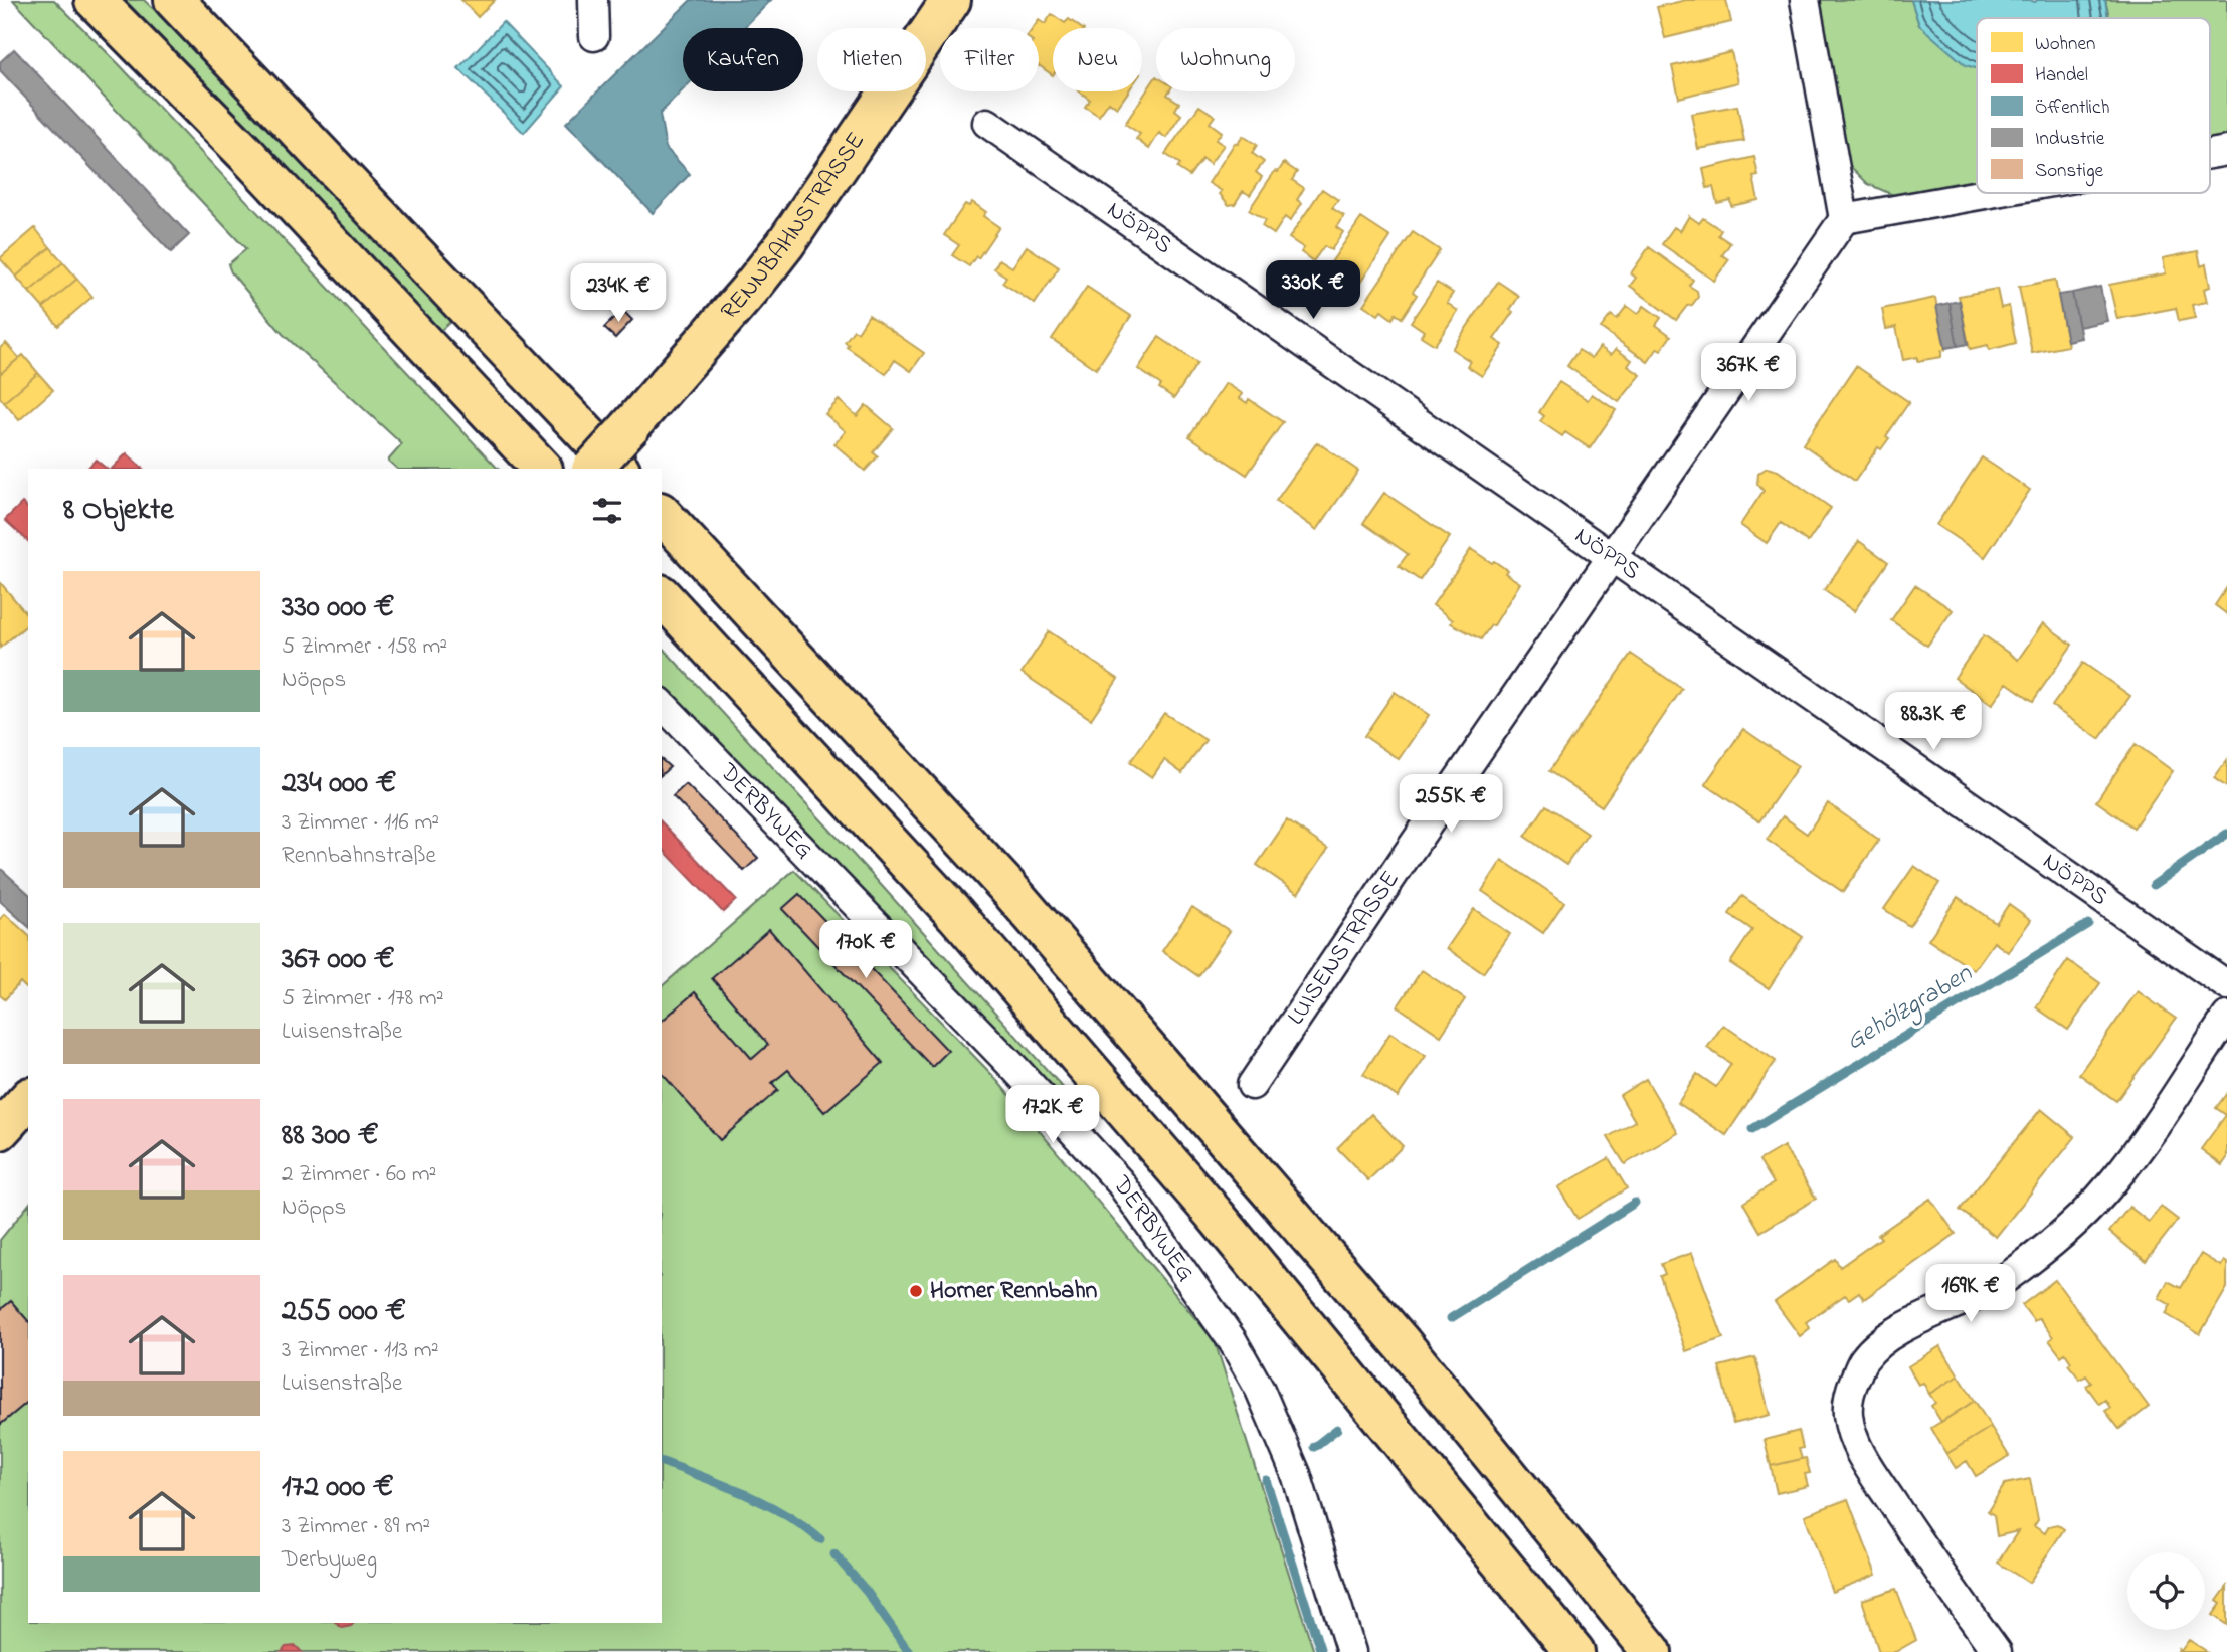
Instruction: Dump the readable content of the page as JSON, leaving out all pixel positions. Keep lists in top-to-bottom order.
{
  "streets": {
    "main road": ["RENNBAHNSTRASSE"],
    "street": ["NÖPPS", "DERBYWEG", "LUISENSTRASSE"]
  },
  "crossings": [
    ["NÖPPS", "LUISENSTRASSE"]
  ],
  "water": ["Gehölzgraben"],
  "places": ["Horner Rennbahn"],
  "legend": [
    "Wohnen",
    "Handel",
    "Öffentlich",
    "Industrie",
    "Sonstige"
  ],
  "page": {
    "chip": [
      "Kaufen",
      "Mieten",
      "Filter",
      "Neu",
      "Wohnung"
    ],
    "price": [
      "330K €",
      "234K €",
      "367K €",
      "88.3K €",
      "255K €",
      "170K €",
      "172K €",
      "169K €"
    ],
    "heading": "8 Objekte",
    "list": [
      {
        "name": "330 000 €",
        "note": "5 Zimmer · 158 m² · Nöpps"
      },
      {
        "name": "234 000 €",
        "note": "3 Zimmer · 116 m² · Rennbahnstraße"
      },
      {
        "name": "367 000 €",
        "note": "5 Zimmer · 178 m² · Luisenstraße"
      },
      {
        "name": "88 300 €",
        "note": "2 Zimmer · 60 m² · Nöpps"
      },
      {
        "name": "255 000 €",
        "note": "3 Zimmer · 113 m² · Luisenstraße"
      },
      {
        "name": "172 000 €",
        "note": "3 Zimmer · 89 m² · Derbyweg"
      }
    ]
  }
}
